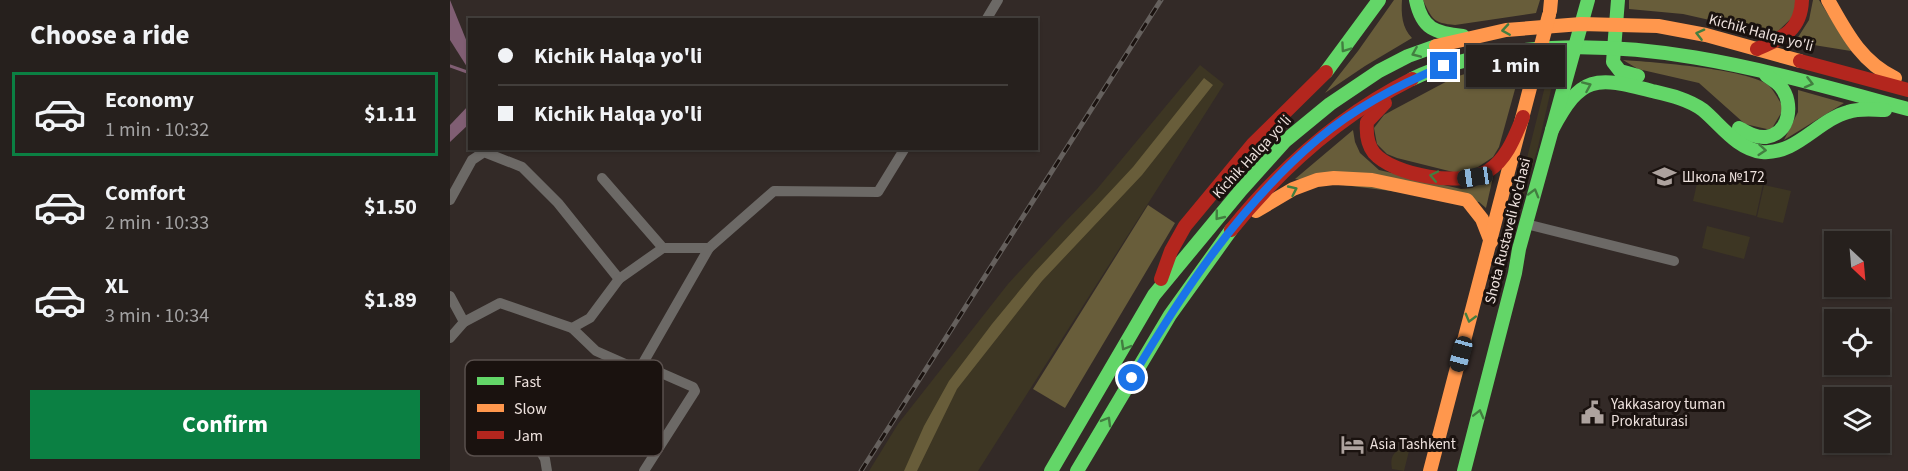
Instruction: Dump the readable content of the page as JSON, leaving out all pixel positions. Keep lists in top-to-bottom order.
{
  "streets": {
    "main road": ["Kichik Halqa yo'li", "Shota Rustaveli ko'chasi"]
  },
  "places": {
    "school or university": ["Школа №172"],
    "public building": ["Yakkasaroy tuman Prokraturasi"],
    "hotel": ["Asia Tashkent"]
  },
  "legend": ["Fast", "Slow", "Jam"],
  "north": "bottom right",
  "page": {
    "heading": "Choose a ride",
    "banner": ["Kichik Halqa yo'li", "Kichik Halqa yo'li"],
    "bubble": "1 min",
    "list": [
      {
        "name": "Economy",
        "note": "1 min · 10:32",
        "value": "$1.11"
      },
      {
        "name": "Comfort",
        "note": "2 min · 10:33",
        "value": "$1.50"
      },
      {
        "name": "XL",
        "note": "3 min · 10:34",
        "value": "$1.89"
      }
    ],
    "buttons": "Confirm"
  }
}
